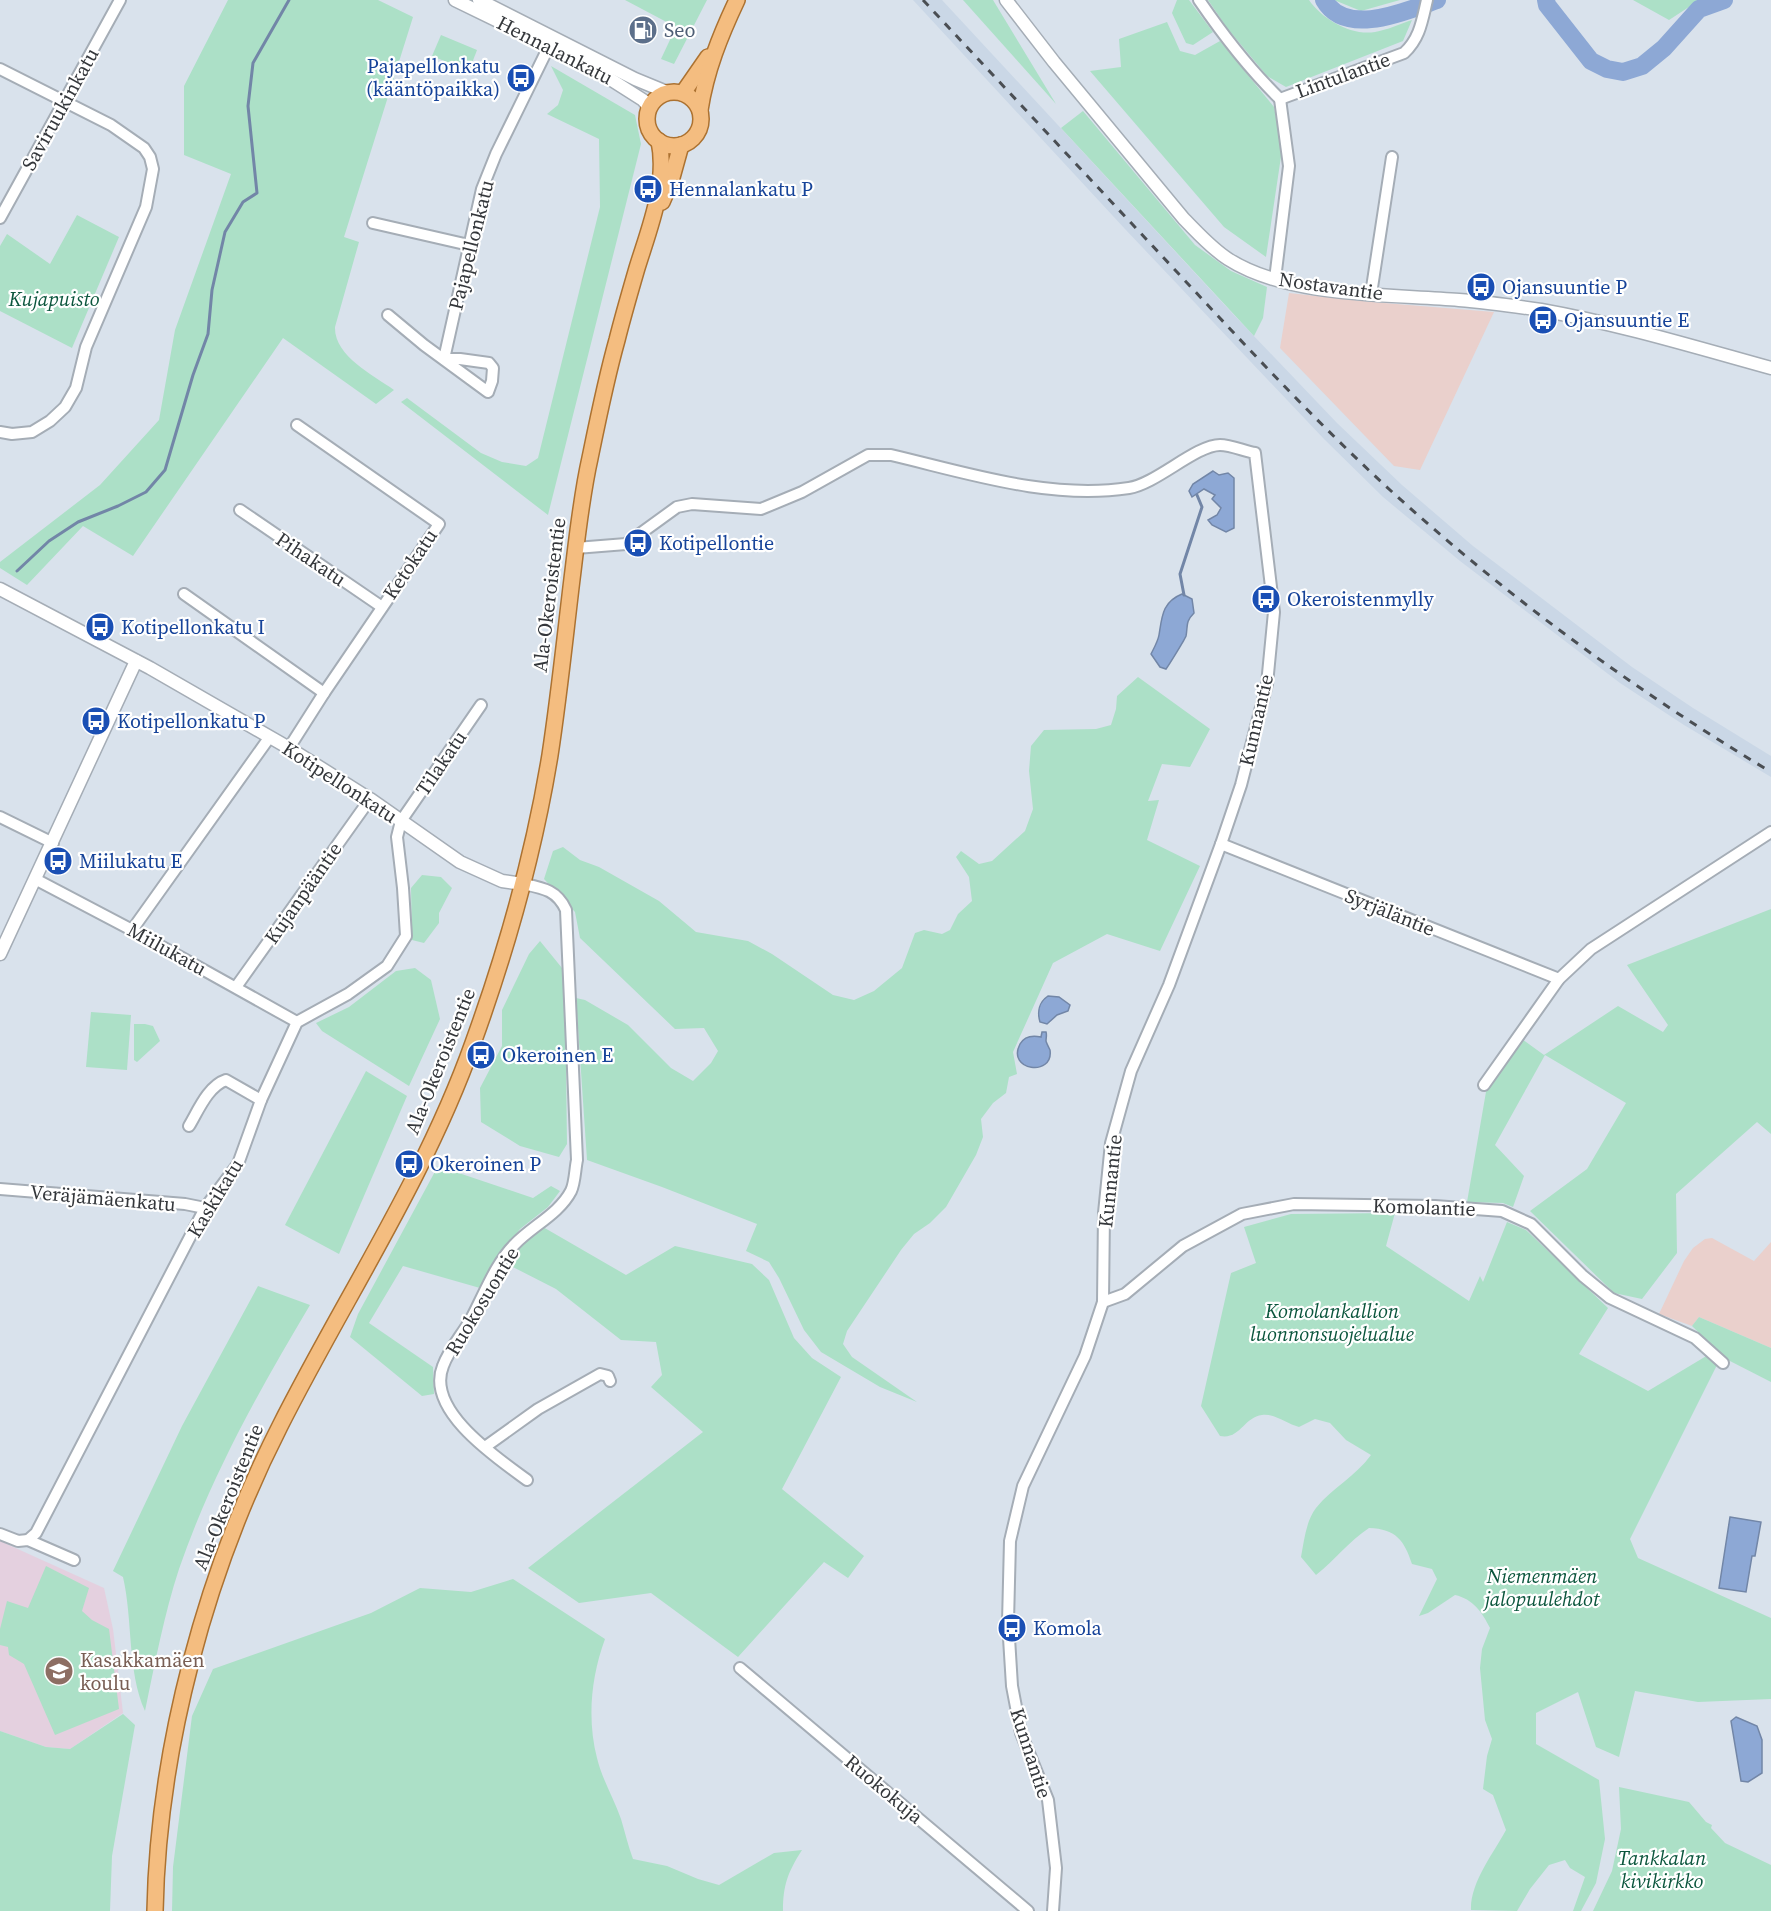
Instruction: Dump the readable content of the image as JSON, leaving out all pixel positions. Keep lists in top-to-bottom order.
{
  "streets": {
    "main road": ["Ala-Okeroistentie"],
    "street": [
      "Hennalankatu",
      "Lintulantie",
      "Saviruukinkatu",
      "Pajapellonkatu",
      "Nostavantie",
      "Pihakatu",
      "Ketokatu",
      "Kunnantie",
      "Tilakatu",
      "Kotipellonkatu",
      "Kujanpääntie",
      "Syrjäläntie",
      "Miilukatu",
      "Veräjämäenkatu",
      "Kaskikatu",
      "Komolantie",
      "Ruokosuontie",
      "Ruokokuja"
    ]
  },
  "crossings": [
    ["Hennalankatu", "Pajapellonkatu"],
    ["Hennalankatu", "Ala-Okeroistentie"],
    ["Pihakatu", "Ketokatu"],
    ["Ketokatu", "Kotipellonkatu"],
    ["Ala-Okeroistentie", "Kunnantie"],
    ["Ala-Okeroistentie", "Kotipellonkatu"],
    ["Ala-Okeroistentie", "Ruokosuontie"],
    ["Kunnantie", "Syrjäläntie"],
    ["Kunnantie", "Komolantie"],
    ["Tilakatu", "Kotipellonkatu"],
    ["Kotipellonkatu", "Kujanpääntie"],
    ["Kotipellonkatu", "Ruokosuontie"],
    ["Kujanpääntie", "Miilukatu"],
    ["Miilukatu", "Kaskikatu"],
    ["Veräjämäenkatu", "Kaskikatu"]
  ],
  "parks": [
    "Kujapuisto",
    "Komolankallion luonnonsuojelualue",
    "Niemenmäen jalopuulehdot",
    "Tankkalan kivikirkko"
  ],
  "places": {
    "fuel station": ["Seo"],
    "bus stop": [
      "Pajapellonkatu (kääntöpaikka)",
      "Hennalankatu P",
      "Ojansuuntie P",
      "Ojansuuntie E",
      "Kotipellontie",
      "Okeroistenmylly",
      "Kotipellonkatu I",
      "Kotipellonkatu P",
      "Miilukatu E",
      "Okeroinen E",
      "Okeroinen P",
      "Komola"
    ],
    "school or university": ["Kasakkamäen koulu"]
  }
}
